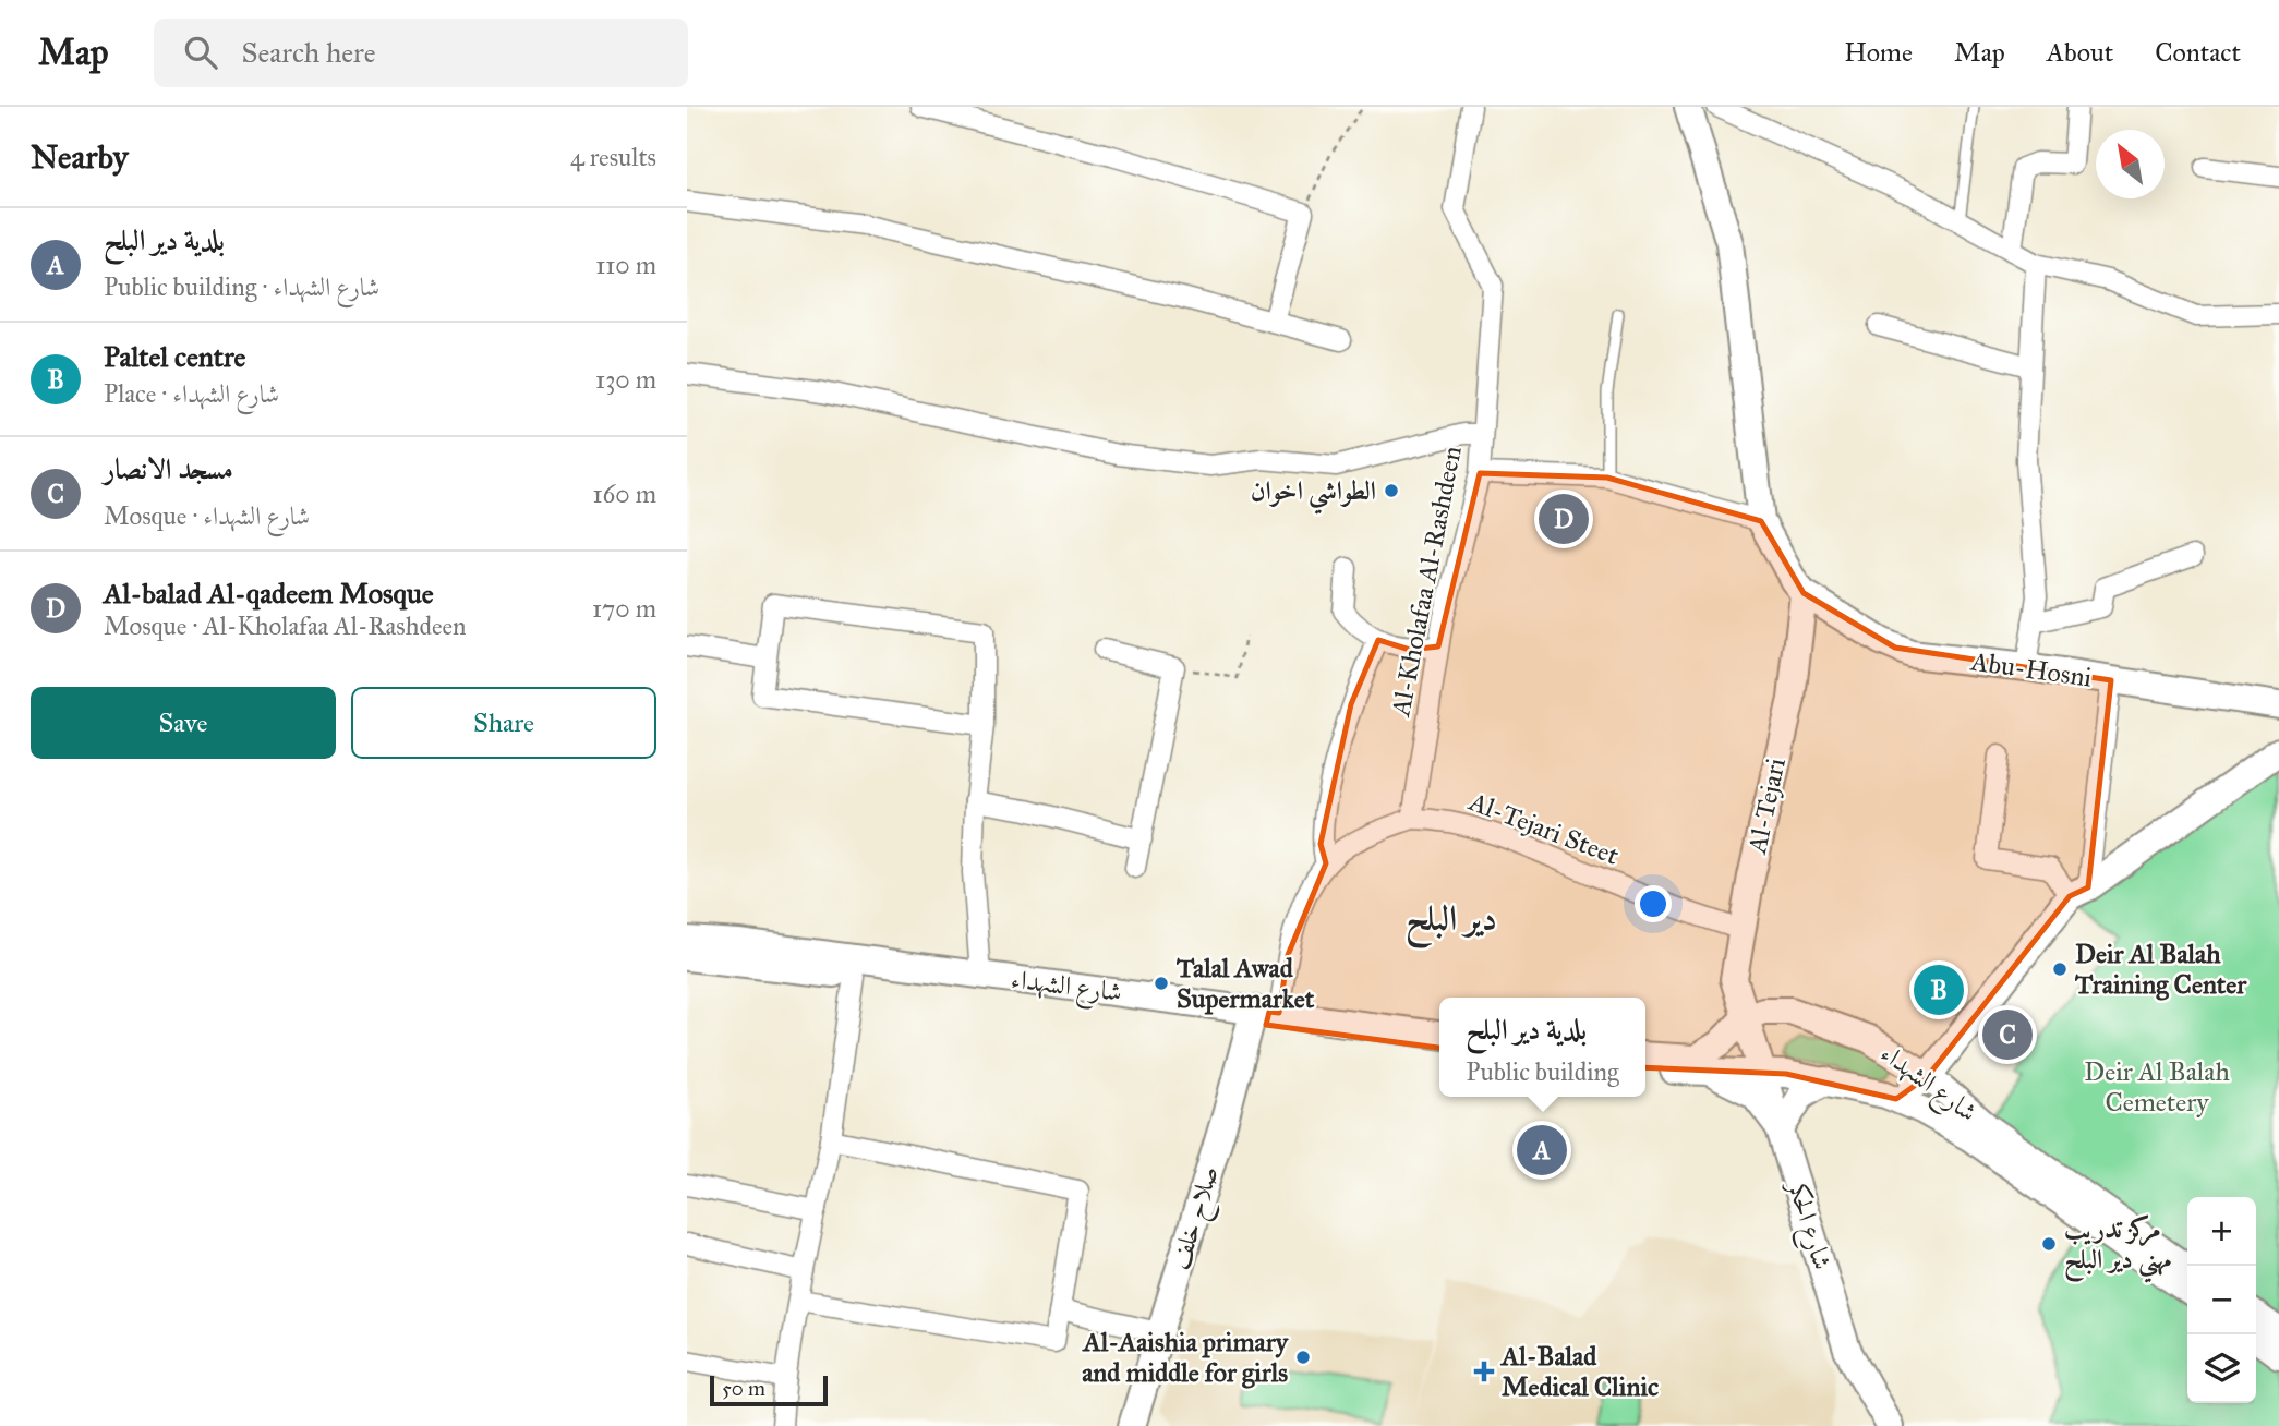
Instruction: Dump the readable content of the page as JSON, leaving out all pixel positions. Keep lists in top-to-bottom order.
{
  "streets": {
    "main road": [
      "Abu-Hosni",
      "Al-Tejari",
      "شارع الشهداء",
      "صلاح خلف",
      "شارع الحكر"
    ],
    "street": ["Al-Kholafaa Al-Rashdeen", "Al-Tejari Steet"]
  },
  "crossings": [
    ["Al-Kholafaa Al-Rashdeen", "Al-Tejari Steet"],
    ["Abu-Hosni", "Al-Tejari"],
    ["Al-Tejari", "Al-Tejari Steet"],
    ["Al-Tejari", "شارع الشهداء"],
    ["Al-Tejari", "شارع الحكر"],
    ["شارع الشهداء", "صلاح خلف"],
    ["شارع الشهداء", "شارع الحكر"]
  ],
  "districts": ["دير البلح"],
  "parks": ["Deir Al Balah Cemetery"],
  "places": {
    "other": [
      "الطواشي اخوان",
      "Deir Al Balah Training Center",
      "Talal Awad Supermarket",
      "مركز تدريب مهني دير البلح",
      "Al-Aaishia primary and middle for girls"
    ],
    "health": ["Al-Balad Medical Clinic"]
  },
  "scale_bar": "50 m",
  "north": "top left",
  "page": {
    "header": "Map",
    "search": "Search here",
    "nav": [
      "Home",
      "Map",
      "About",
      "Contact"
    ],
    "heading": ["Nearby", "4 results"],
    "list": [
      {
        "mark": "A",
        "name": "بلدية دير البلح",
        "note": "Public building · شارع الشهداء",
        "value": "110 m"
      },
      {
        "mark": "B",
        "name": "Paltel centre",
        "note": "Place · شارع الشهداء",
        "value": "130 m"
      },
      {
        "mark": "C",
        "name": "مسجد الانصار",
        "note": "Mosque · شارع الشهداء",
        "value": "160 m"
      },
      {
        "mark": "D",
        "name": "Al-balad Al-qadeem Mosque",
        "note": "Mosque · Al-Kholafaa Al-Rashdeen",
        "value": "170 m"
      }
    ],
    "pins": [
      "D",
      "B",
      "C",
      "A"
    ],
    "buttons": ["Save", "Share"],
    "popup": ["بلدية دير البلح", "Public building"],
    "map_buttons": ["+", "−"],
    "scale": "50 m"
  }
}
